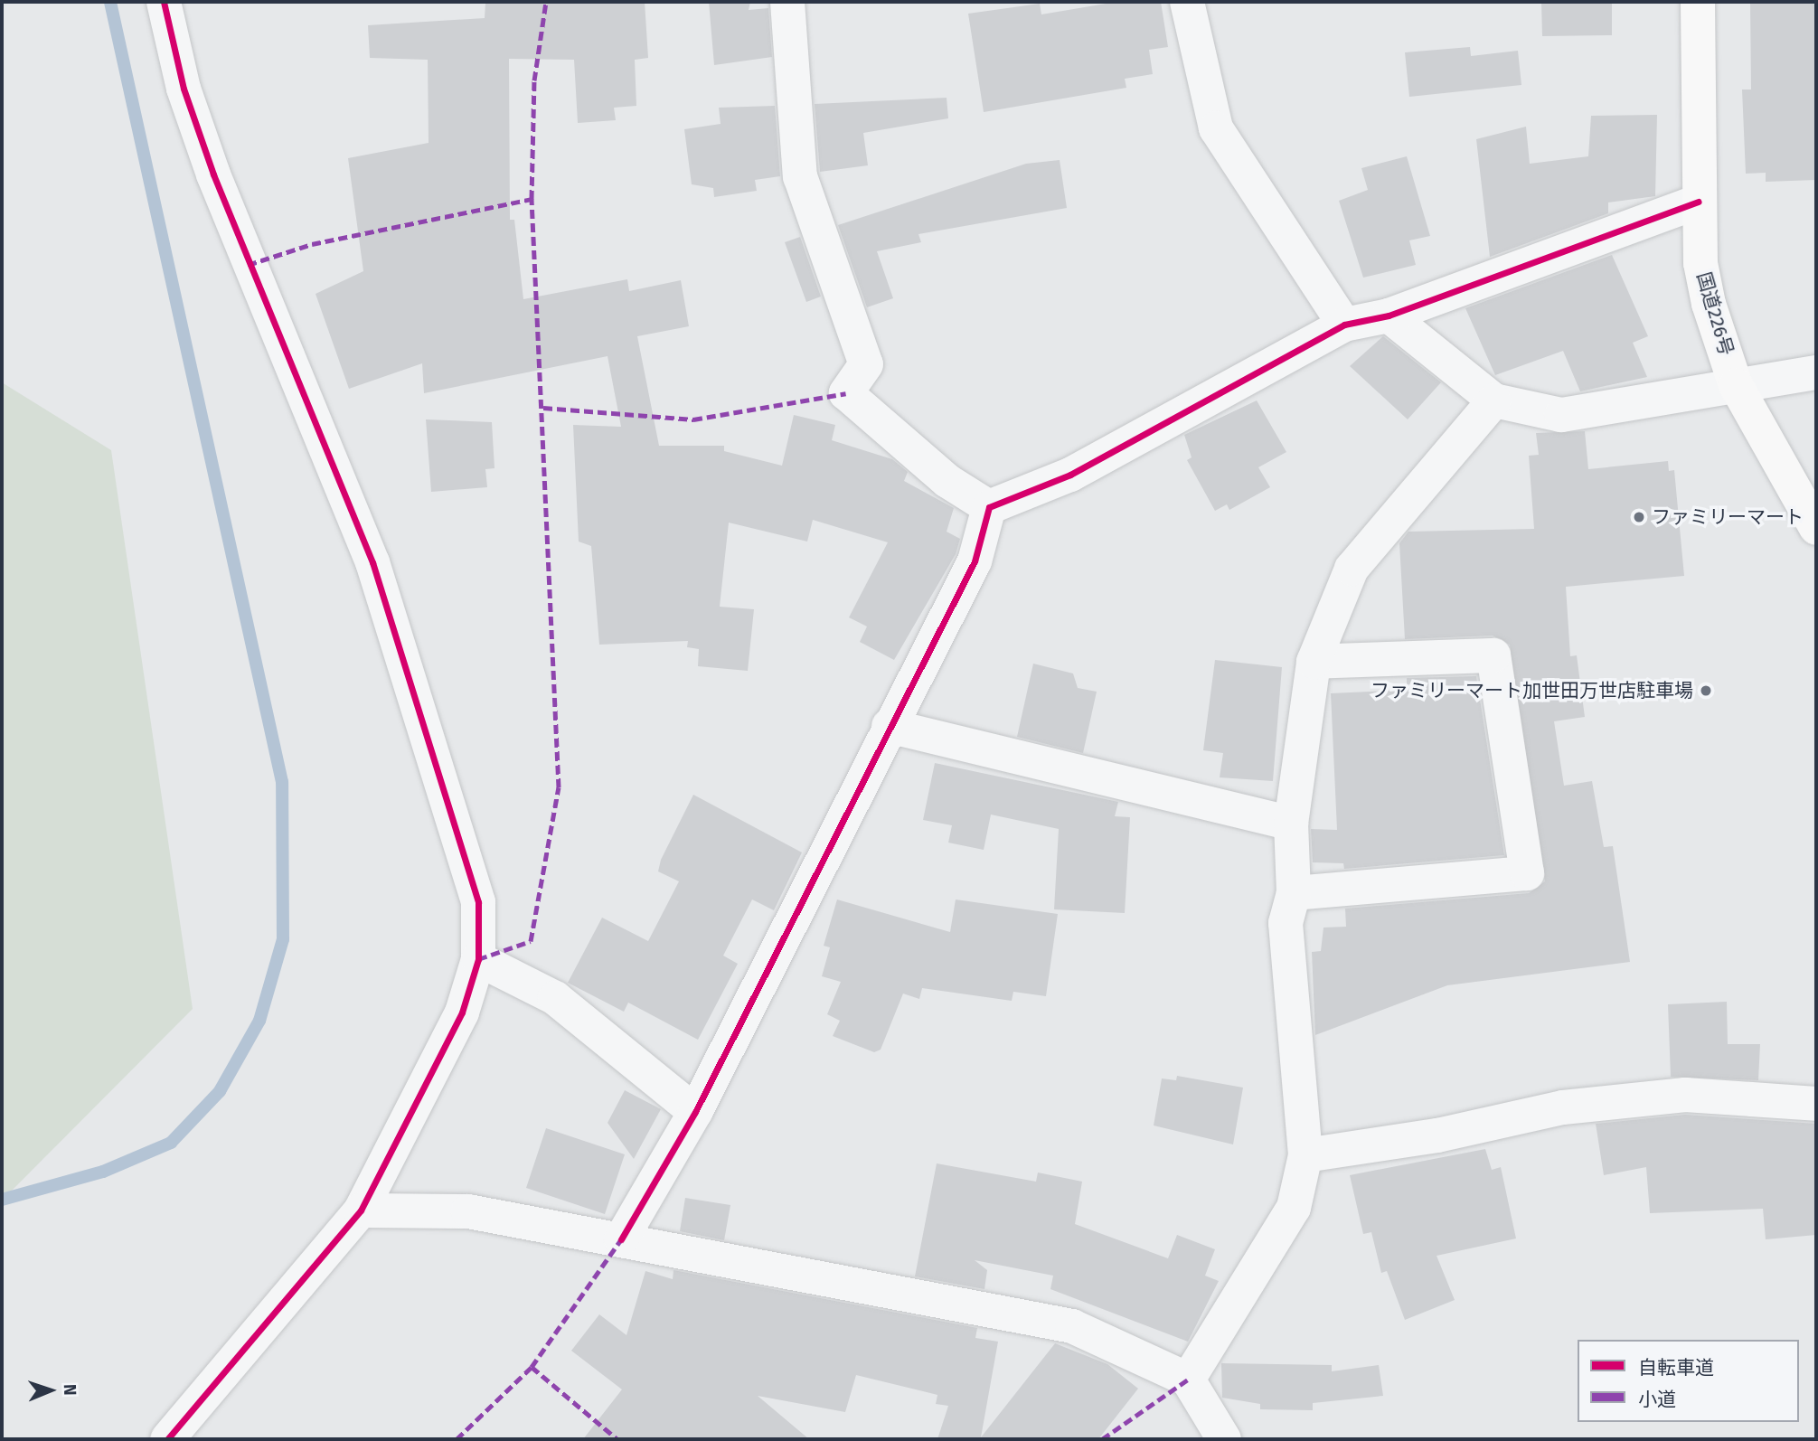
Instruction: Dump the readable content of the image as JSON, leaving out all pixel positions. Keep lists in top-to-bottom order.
{
  "streets": {
    "highway": ["国道226号"]
  },
  "places": ["ファミリーマート", "ファミリーマート加世田万世店駐車場"],
  "legend": ["自転車道", "小道"],
  "north": "right"
}
